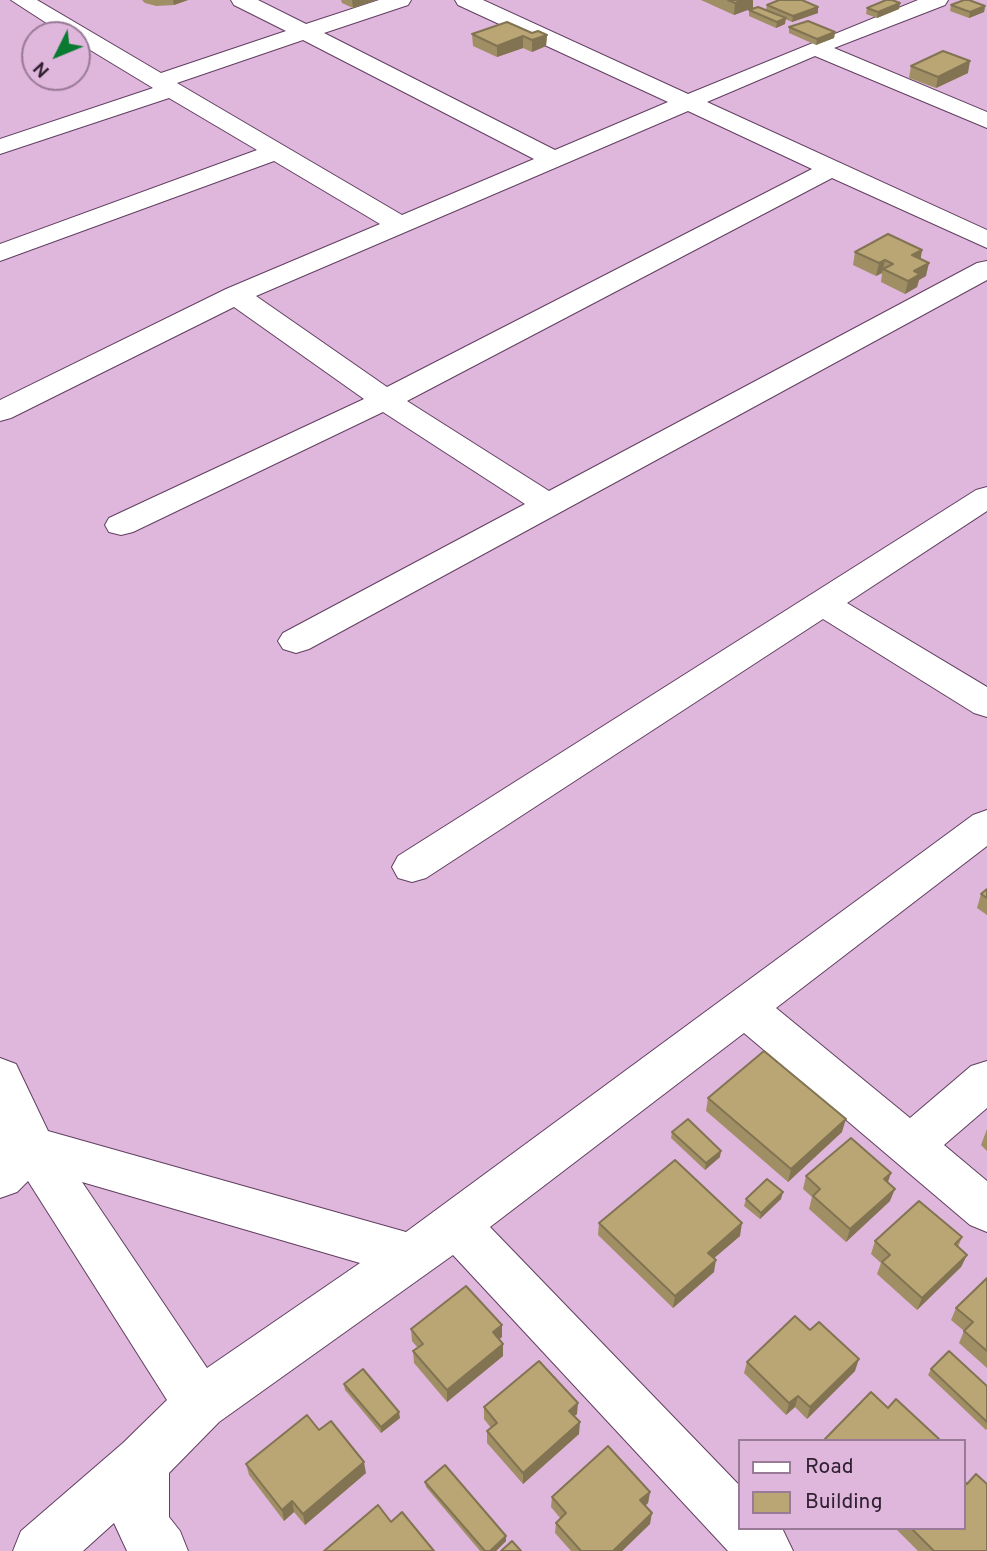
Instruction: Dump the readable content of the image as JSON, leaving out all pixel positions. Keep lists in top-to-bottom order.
{
  "legend": ["Road", "Building"],
  "north": "bottom left"
}
